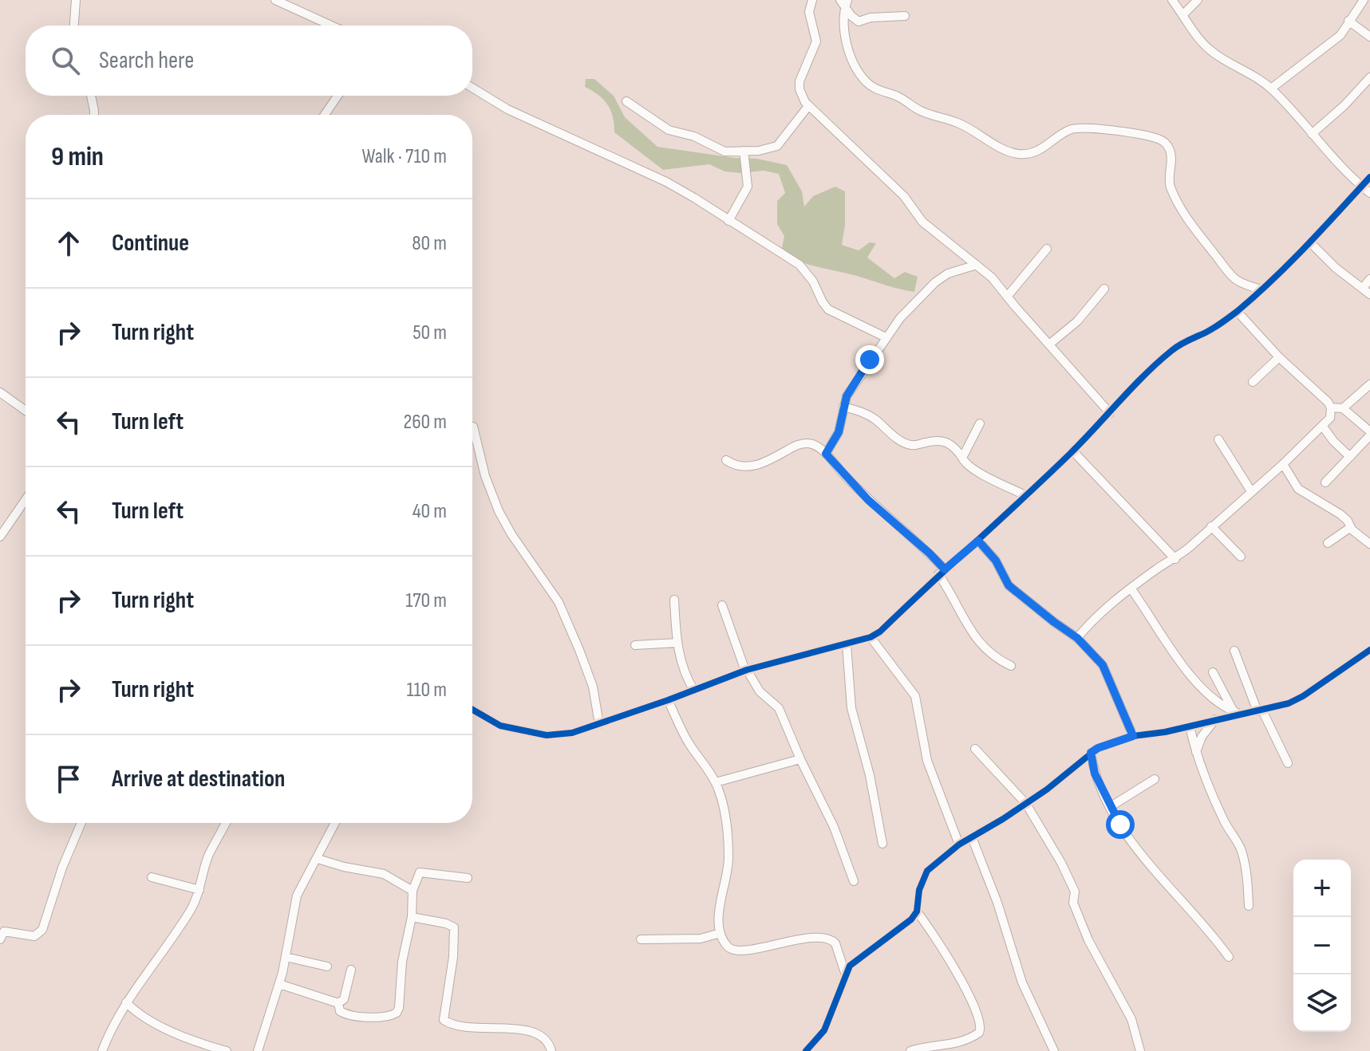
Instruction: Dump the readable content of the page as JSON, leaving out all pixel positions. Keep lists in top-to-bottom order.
{
  "page": {
    "search": "Search here",
    "heading": ["9 min", "Walk · 710 m"],
    "list": [
      ["Continue", "80 m"],
      ["Turn right", "50 m"],
      ["Turn left", "260 m"],
      ["Turn left", "40 m"],
      ["Turn right", "170 m"],
      ["Turn right", "110 m"],
      "Arrive at destination"
    ],
    "map_buttons": ["+", "−"]
  }
}
